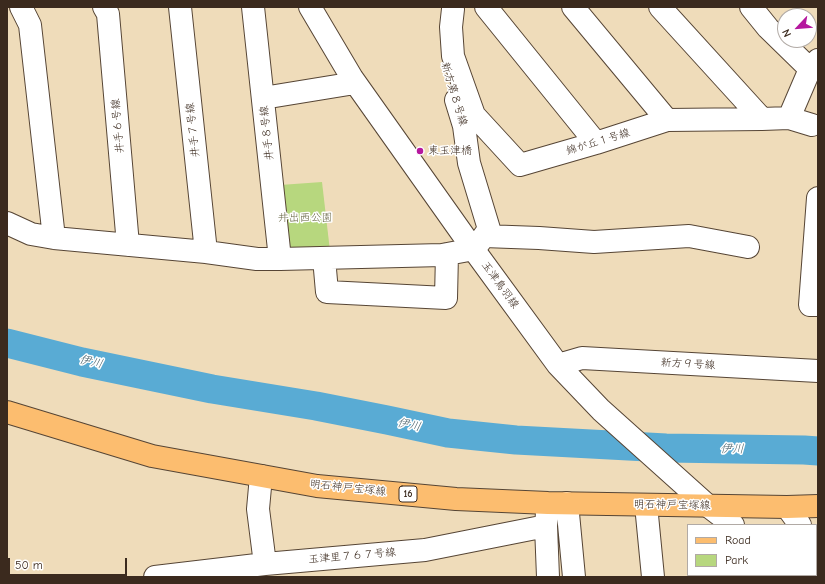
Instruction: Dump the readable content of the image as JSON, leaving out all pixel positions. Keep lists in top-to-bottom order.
{
  "streets": {
    "main road": ["明石神戸宝塚線", "16"],
    "street": [
      "新方第８号線",
      "井手６号線",
      "井手７号線",
      "井手８号線",
      "錦が丘１号線",
      "玉津鳥羽線",
      "新方９号線",
      "玉津里７６７号線"
    ]
  },
  "crossings": [
    ["新方第８号線", "錦が丘１号線"],
    ["新方第８号線", "玉津鳥羽線"],
    ["玉津鳥羽線", "新方９号線"],
    ["玉津鳥羽線", "明石神戸宝塚線"]
  ],
  "water": ["伊川"],
  "parks": ["井出西公園"],
  "places": ["東玉津橋"],
  "legend": ["Road", "Park"],
  "scale_bar": "50 m",
  "north": "bottom left"
}
